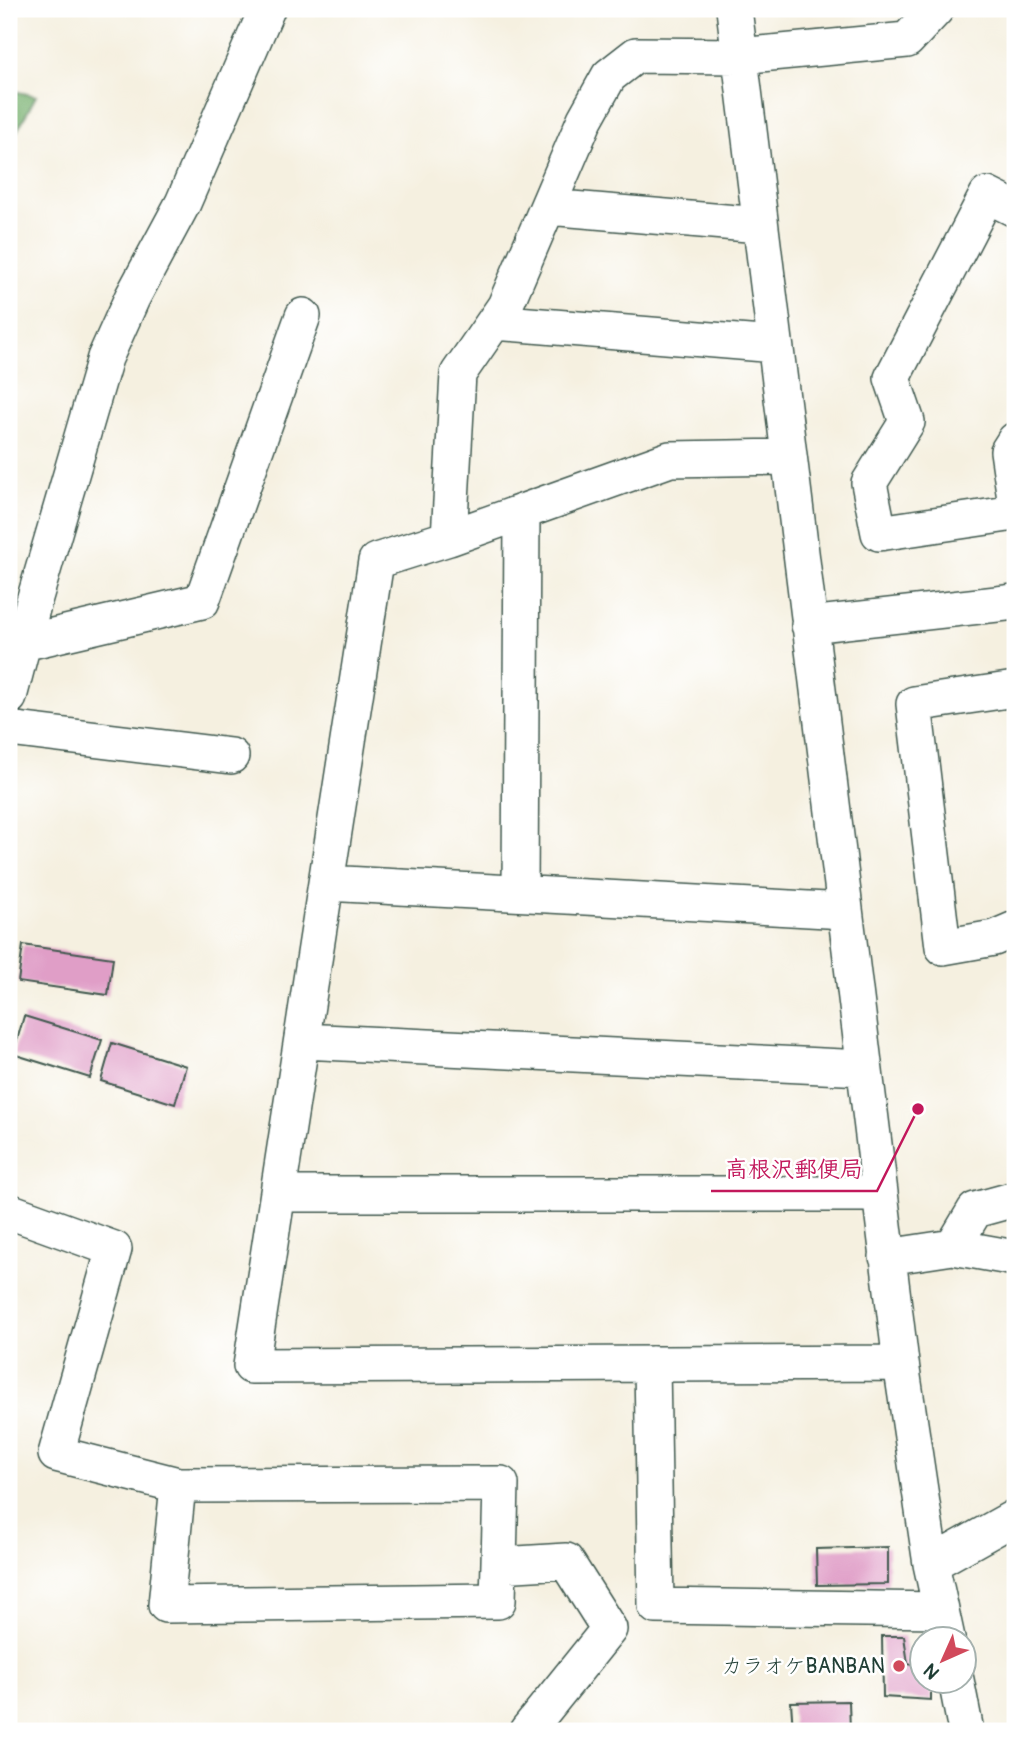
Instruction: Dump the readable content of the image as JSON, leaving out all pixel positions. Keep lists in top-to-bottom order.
{
  "places": ["高根沢郵便局", "カラオケBANBAN"],
  "north": "bottom left"
}
